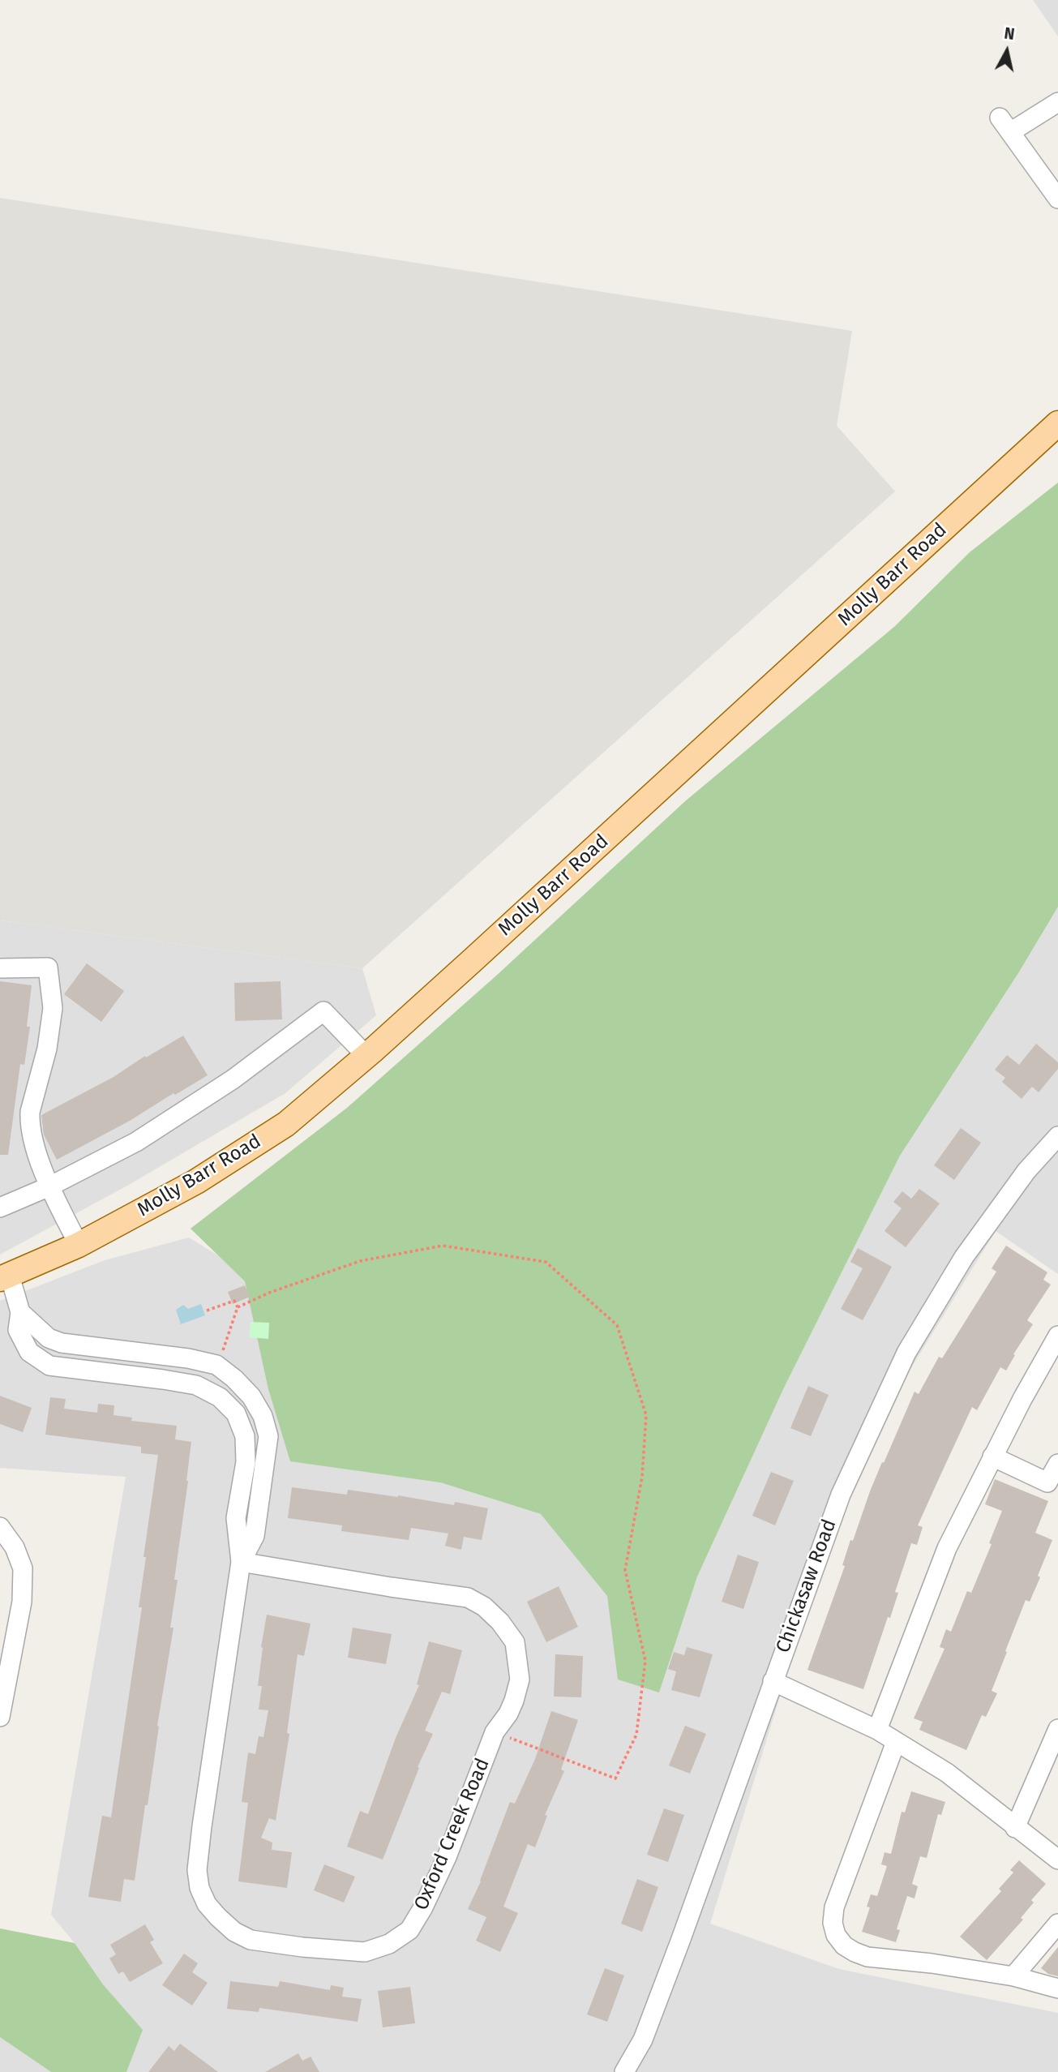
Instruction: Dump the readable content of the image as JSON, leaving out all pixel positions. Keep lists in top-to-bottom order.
{
  "streets": {
    "main road": ["Molly Barr Road"],
    "street": ["Chickasaw Road", "Oxford Creek Road"]
  },
  "crossings": [
    ["Molly Barr Road", "Oxford Creek Road"]
  ],
  "north": "top"
}
